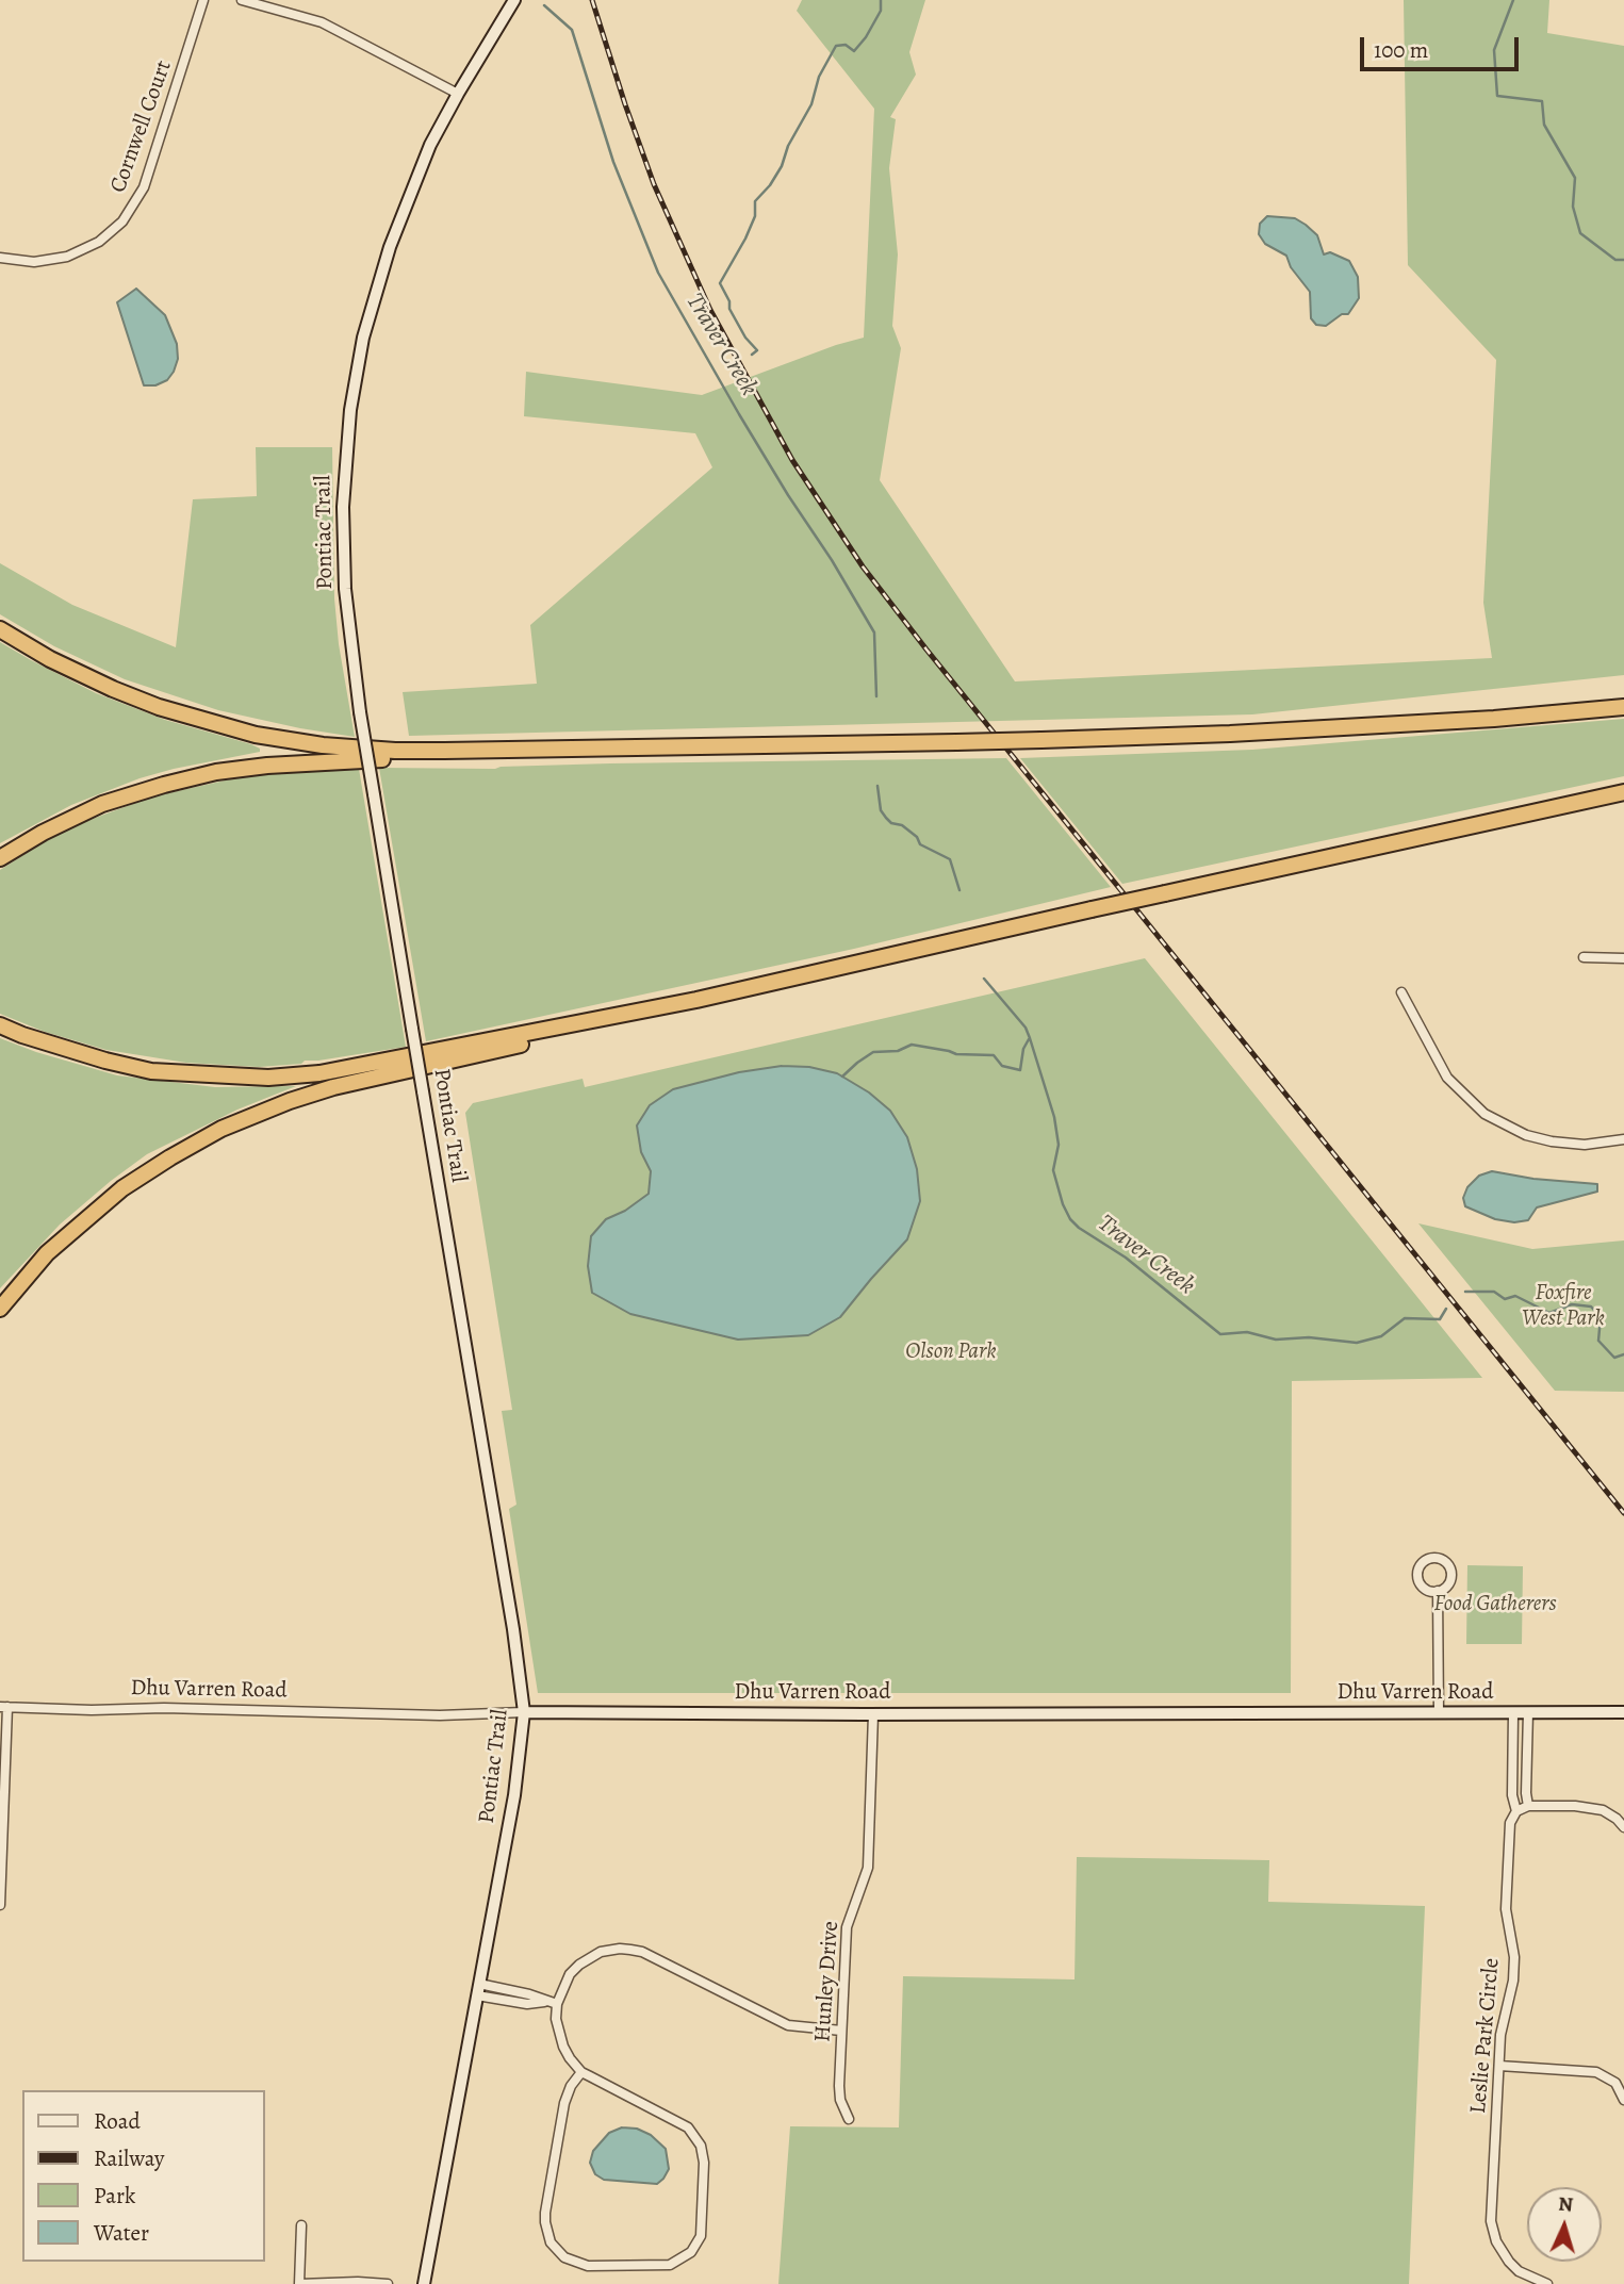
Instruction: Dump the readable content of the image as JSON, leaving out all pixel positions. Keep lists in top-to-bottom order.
{
  "streets": {
    "main road": ["Pontiac Trail", "Dhu Varren Road"],
    "street": ["Cornwell Court", "Hunley Drive", "Leslie Park Circle"]
  },
  "crossings": [
    ["Pontiac Trail", "Dhu Varren Road"],
    ["Dhu Varren Road", "Hunley Drive"],
    ["Dhu Varren Road", "Leslie Park Circle"]
  ],
  "water": ["Traver Creek"],
  "parks": ["Foxfire West Park", "Olson Park", "Food Gatherers"],
  "legend": [
    "Road",
    "Railway",
    "Park",
    "Water"
  ],
  "scale_bar": "100 m",
  "north": "top"
}
